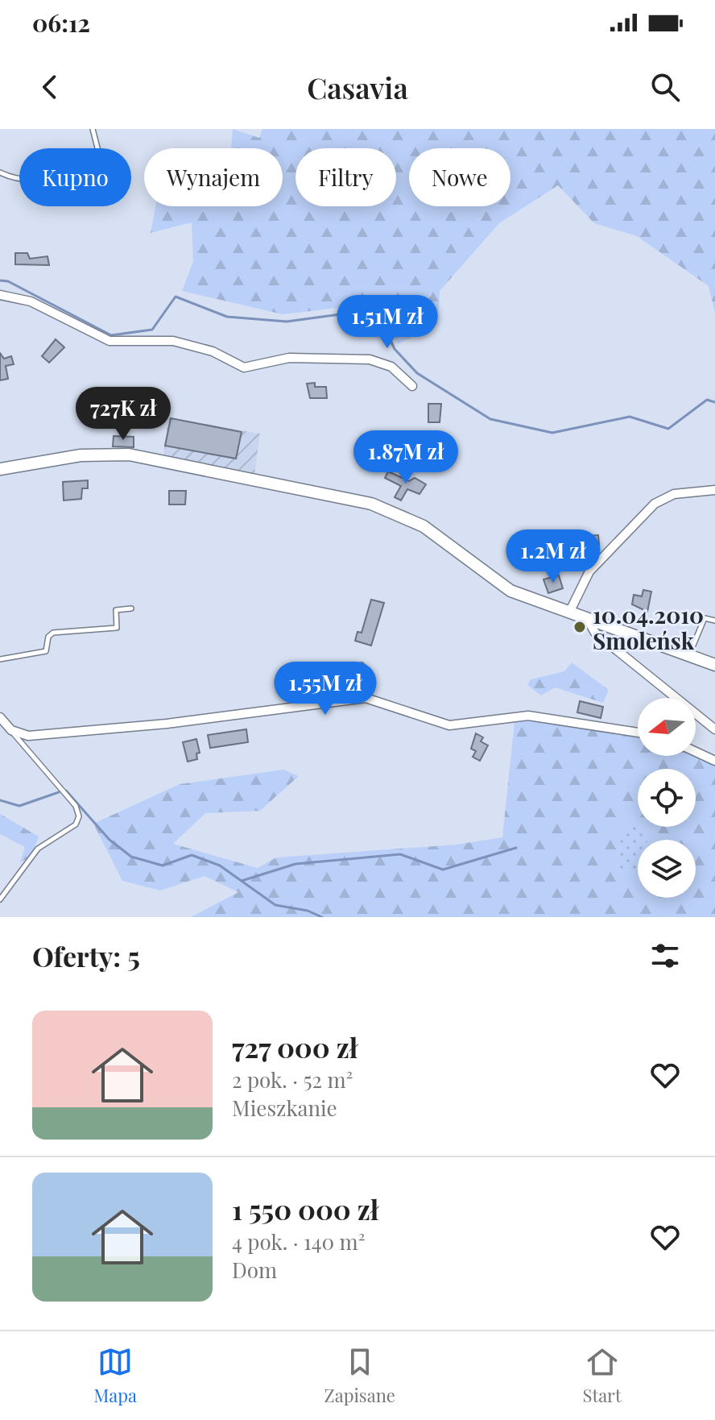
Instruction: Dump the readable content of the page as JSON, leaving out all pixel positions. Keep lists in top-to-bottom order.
{
  "places": ["10.04.2010 Smoleńsk"],
  "north": "left",
  "page": {
    "status": "06:12",
    "header": "Casavia",
    "chip": [
      "Kupno",
      "Wynajem",
      "Filtry",
      "Nowe"
    ],
    "price": [
      "1.51M zł",
      "727K zł",
      "1.87M zł",
      "1.2M zł",
      "1.55M zł"
    ],
    "heading": "Oferty: 5",
    "list": [
      {
        "name": "727 000 zł",
        "note": "2 pok. · 52 m² · Mieszkanie"
      },
      {
        "name": "1 550 000 zł",
        "note": "4 pok. · 140 m² · Dom"
      }
    ],
    "tabs": ["Mapa", "Zapisane", "Start"]
  }
}
